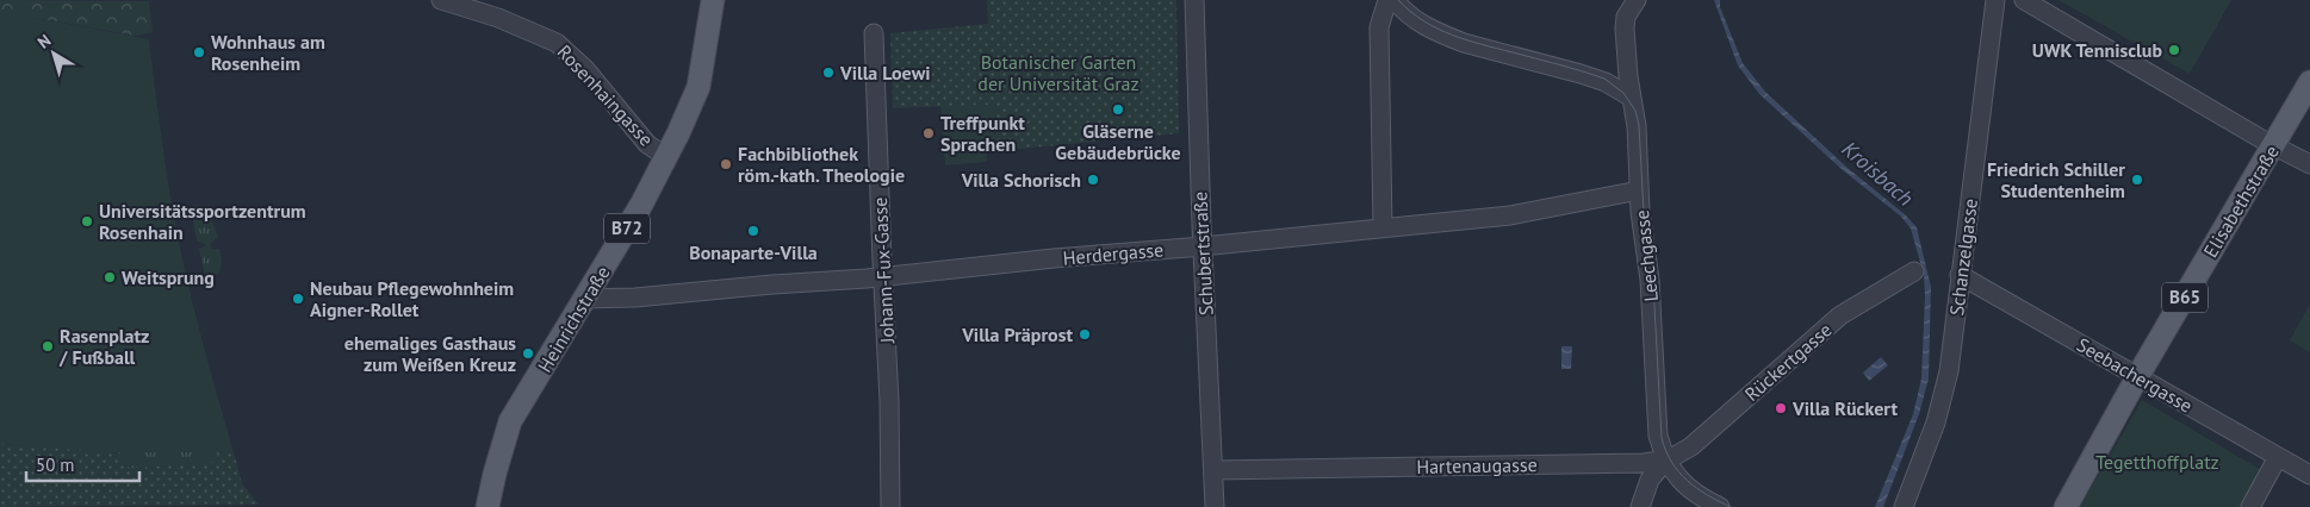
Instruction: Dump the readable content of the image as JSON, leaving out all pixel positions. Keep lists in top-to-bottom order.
{
  "streets": {
    "main road": [
      "Elisabethstraße",
      "B72",
      "B65",
      "Heinrichstraße"
    ],
    "street": [
      "Rosenhaingasse",
      "Herdergasse",
      "Schubertstraße",
      "Leechgasse",
      "Schanzelgasse",
      "Johann-Fux-Gasse",
      "Rückertgasse",
      "Seebachergasse",
      "Hartenaugasse"
    ]
  },
  "crossings": [
    ["Rosenhaingasse", "Heinrichstraße"],
    ["Elisabethstraße", "Seebachergasse"],
    ["Herdergasse", "Schubertstraße"],
    ["Herdergasse", "Leechgasse"],
    ["Herdergasse", "Johann-Fux-Gasse"],
    ["Herdergasse", "Heinrichstraße"],
    ["Schubertstraße", "Hartenaugasse"],
    ["Leechgasse", "Rückertgasse"],
    ["Leechgasse", "Hartenaugasse"],
    ["Schanzelgasse", "Seebachergasse"],
    ["Rückertgasse", "Hartenaugasse"]
  ],
  "water": ["Kroisbach"],
  "parks": ["Botanischer Garten der Universität Graz", "Tegetthoffplatz"],
  "places": [
    "UWK Tennisclub",
    "Wohnhaus am Rosenheim",
    "Villa Loewi",
    "Gläserne Gebäudebrücke",
    "Treffpunkt Sprachen",
    "Fachbibliothek röm.-kath. Theologie",
    "Villa Schorisch",
    "Friedrich Schiller Studentenheim",
    "Universitätssportzentrum Rosenhain",
    "Bonaparte-Villa",
    "Weitsprung",
    "Neubau Pflegewohnheim Aigner-Rollet",
    "Villa Präprost",
    "Rasenplatz / Fußball",
    "ehemaliges Gasthaus zum Weißen Kreuz",
    "Villa Rückert"
  ],
  "scale_bar": "50 m",
  "north": "top left"
}
